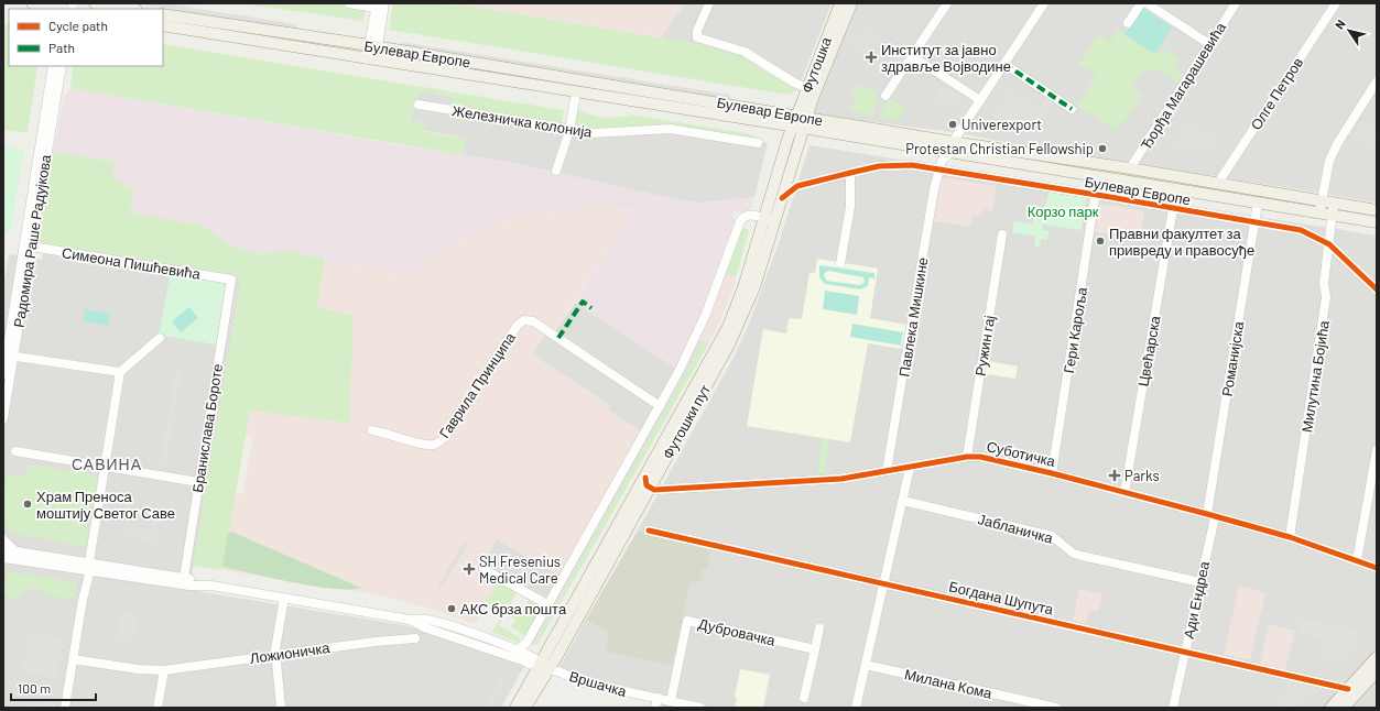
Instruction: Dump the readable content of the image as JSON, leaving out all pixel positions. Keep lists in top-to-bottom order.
{
  "streets": {
    "main road": ["Булевар Европе", "Футошка", "Футошки пут"],
    "street": [
      "Ђорђа Магарашевића",
      "Олге Петров",
      "Железничка колонија",
      "Радомира Раше Радујкова",
      "Симеона Пишћевића",
      "Павлека Мишкине",
      "Гери Кароља",
      "Ружин гај",
      "Цвећарска",
      "Романијска",
      "Милутина Бојића",
      "Гаврила Принципа",
      "Бранислава Бороте",
      "Суботичка",
      "Јабланичка",
      "Богдана Шупута",
      "Ади Ендреа",
      "Дубровачка",
      "Ложионичка",
      "Вршачка",
      "Милана Кома"
    ]
  },
  "crossings": [
    ["Булевар Европе", "Футошка"],
    ["Булевар Европе", "Ђорђа Магарашевића"],
    ["Булевар Европе", "Олге Петров"],
    ["Булевар Европе", "Павлека Мишкине"],
    ["Булевар Европе", "Гери Кароља"],
    ["Булевар Европе", "Цвећарска"],
    ["Булевар Европе", "Романијска"],
    ["Булевар Европе", "Милутина Бојића"],
    ["Булевар Европе", "Футошки пут"],
    ["Футошка", "Футошки пут"],
    ["Радомира Раше Радујкова", "Симеона Пишћевића"],
    ["Симеона Пишћевића", "Бранислава Бороте"],
    ["Павлека Мишкине", "Суботичка"],
    ["Гери Кароља", "Суботичка"],
    ["Ружин гај", "Суботичка"],
    ["Цвећарска", "Суботичка"],
    ["Романијска", "Суботичка"],
    ["Романијска", "Ади Ендреа"],
    ["Милутина Бојића", "Суботичка"],
    ["Футошки пут", "Суботичка"],
    ["Футошки пут", "Вршачка"],
    ["Суботичка", "Ади Ендреа"],
    ["Јабланичка", "Ади Ендреа"],
    ["Богдана Шупута", "Ади Ендреа"],
    ["Дубровачка", "Вршачка"]
  ],
  "districts": ["САВИНА"],
  "parks": ["Корзо парк"],
  "places": {
    "health": ["Институт за јавно здравље Војводине", "Parks", "SH Fresenius Medical Care"],
    "other": [
      "Univerexport",
      "Protestan Christian Fellowship",
      "Правни факултет за привреду и правосуђе",
      "Храм Преноса моштију Светог Саве",
      "АКС брза пошта"
    ]
  },
  "legend": ["Cycle path", "Path"],
  "scale_bar": "100 m",
  "north": "top left"
}
